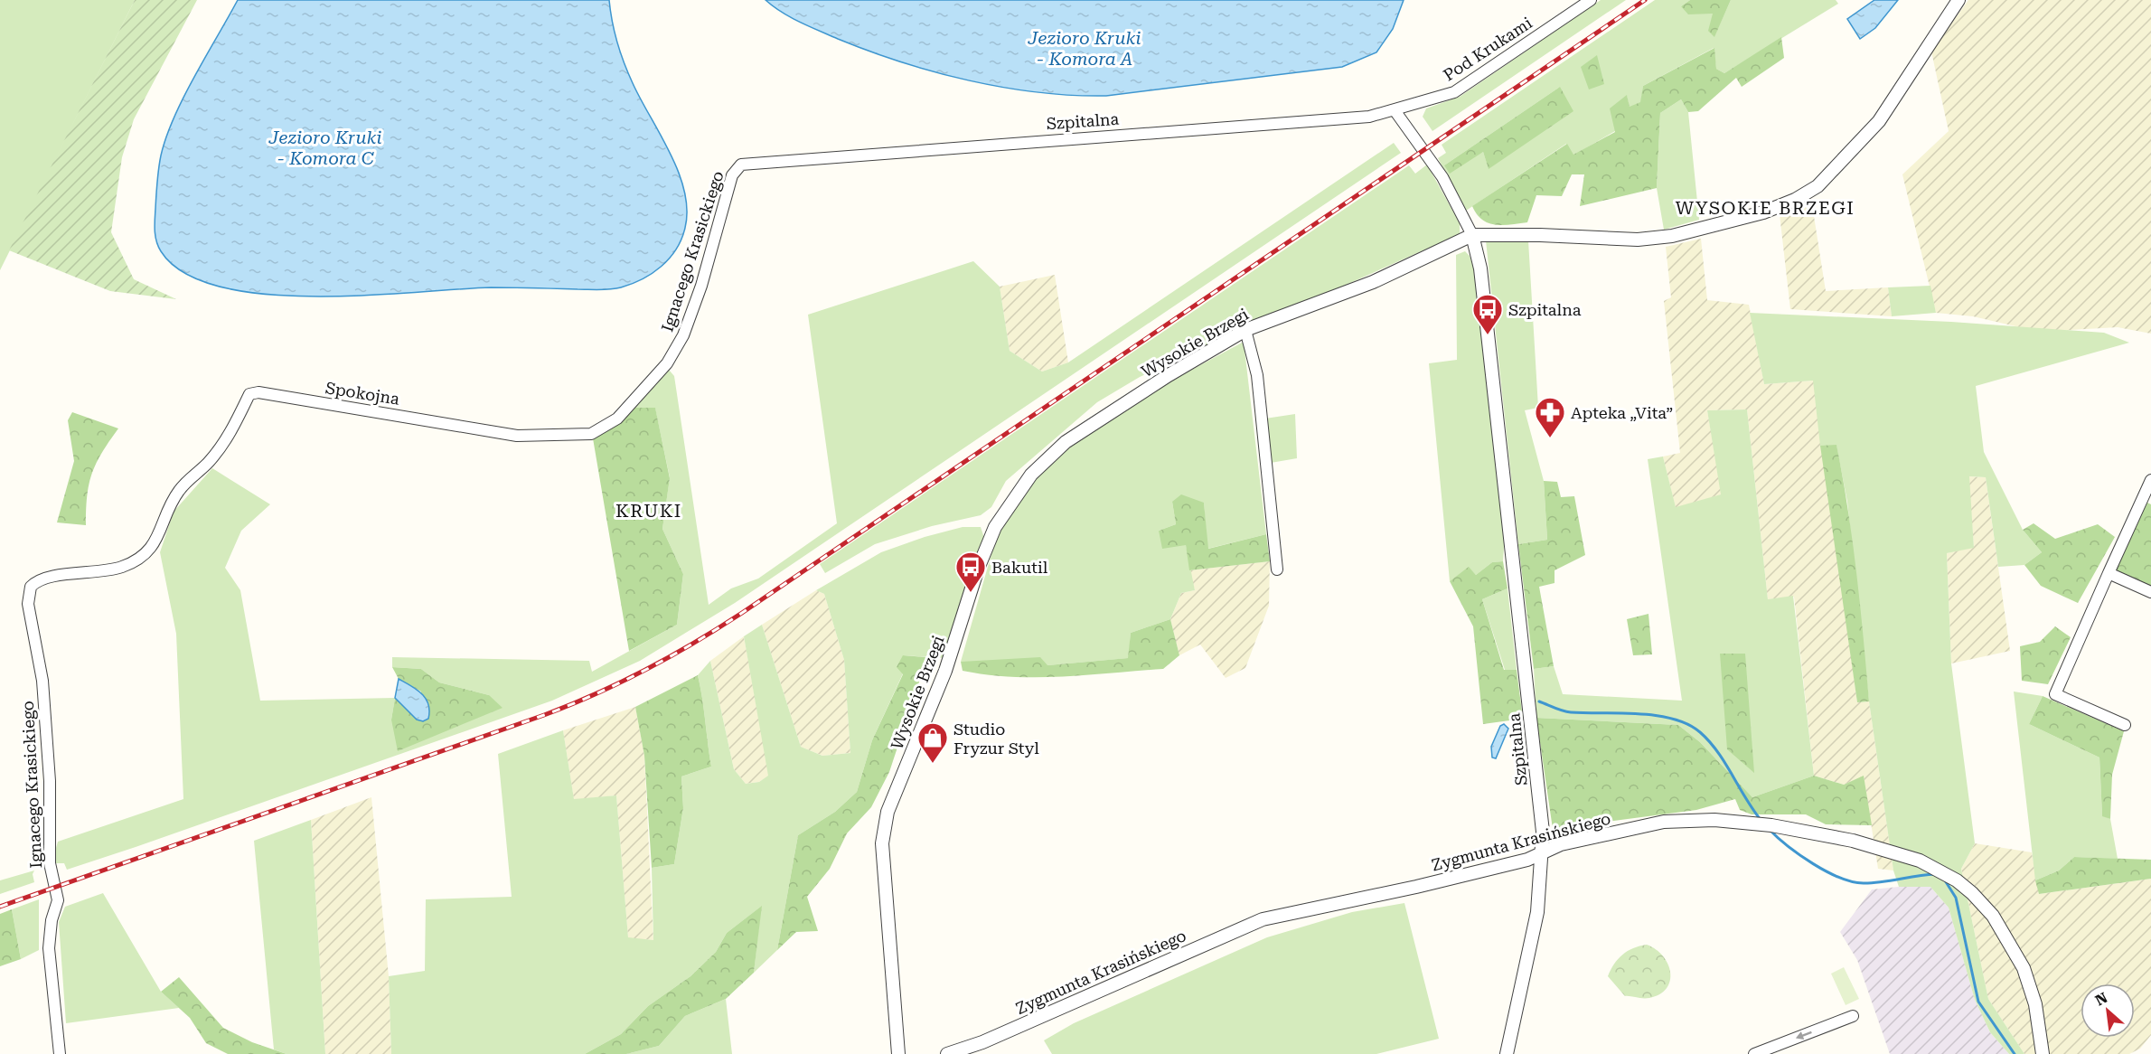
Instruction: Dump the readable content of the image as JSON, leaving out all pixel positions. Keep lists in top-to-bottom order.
{
  "streets": {
    "street": [
      "Pod Krukami",
      "Szpitalna",
      "Ignacego Krasickiego",
      "Wysokie Brzegi",
      "Spokojna",
      "Zygmunta Krasińskiego"
    ]
  },
  "crossings": [
    ["Pod Krukami", "Szpitalna"],
    ["Szpitalna", "Ignacego Krasickiego"],
    ["Szpitalna", "Wysokie Brzegi"],
    ["Szpitalna", "Zygmunta Krasińskiego"],
    ["Ignacego Krasickiego", "Spokojna"]
  ],
  "districts": ["WYSOKIE BRZEGI", "KRUKI"],
  "water": ["Jezioro Kruki - Komora A", "Jezioro Kruki - Komora C"],
  "places": {
    "bus stop": ["Szpitalna", "Bakutil"],
    "pharmacy": ["Apteka „Vita”"],
    "shop": ["Studio Fryzur Styl"]
  },
  "north": "top left"
}
